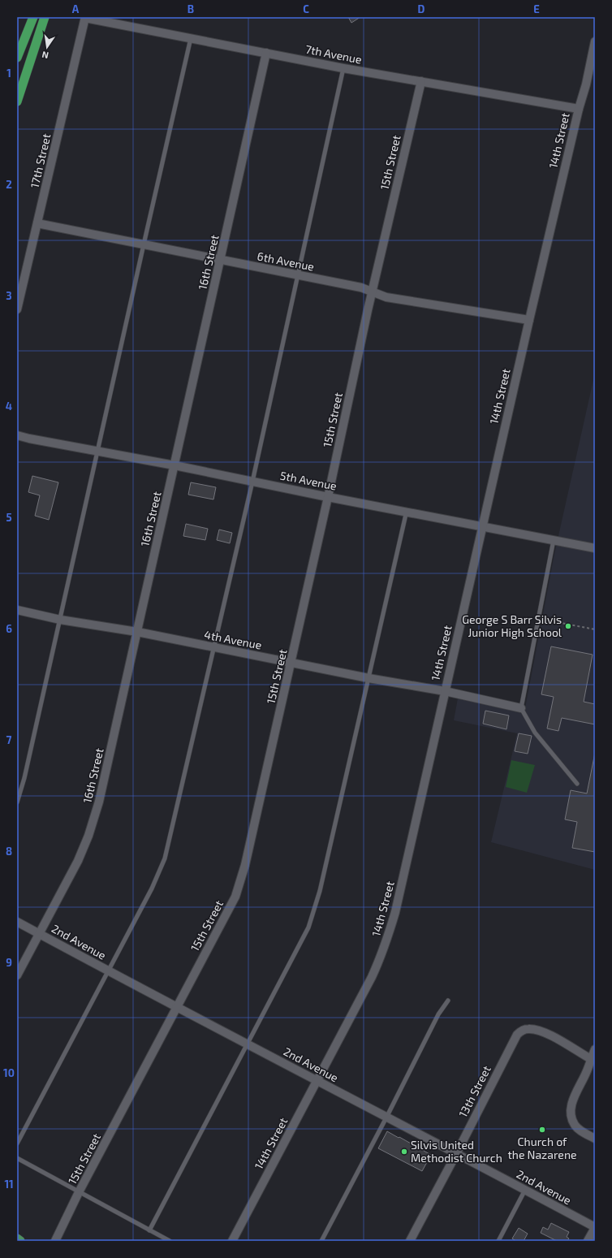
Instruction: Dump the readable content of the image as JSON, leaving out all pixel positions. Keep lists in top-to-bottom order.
{
  "streets": {
    "street": [
      "7th Avenue",
      "14th Street",
      "17th Street",
      "15th Street",
      "6th Avenue",
      "16th Street",
      "5th Avenue",
      "4th Avenue",
      "2nd Avenue",
      "13th Street"
    ]
  },
  "crossings": [
    ["7th Avenue", "14th Street"],
    ["7th Avenue", "17th Street"],
    ["7th Avenue", "15th Street"],
    ["7th Avenue", "16th Street"],
    ["14th Street", "6th Avenue"],
    ["14th Street", "5th Avenue"],
    ["14th Street", "4th Avenue"],
    ["14th Street", "2nd Avenue"],
    ["17th Street", "6th Avenue"],
    ["15th Street", "6th Avenue"],
    ["15th Street", "5th Avenue"],
    ["15th Street", "4th Avenue"],
    ["15th Street", "2nd Avenue"],
    ["6th Avenue", "16th Street"],
    ["16th Street", "5th Avenue"],
    ["16th Street", "4th Avenue"],
    ["16th Street", "2nd Avenue"],
    ["2nd Avenue", "13th Street"]
  ],
  "places": ["George S Barr Silvis Junior High School", "Church of the Nazarene", "Silvis United Methodist Church"],
  "north": "bottom",
  "grid": {
    "columns": [
      "A",
      "B",
      "C",
      "D",
      "E"
    ],
    "rows": [
      "1",
      "2",
      "3",
      "4",
      "5",
      "6",
      "7",
      "8",
      "9",
      "10",
      "11"
    ]
  }
}
